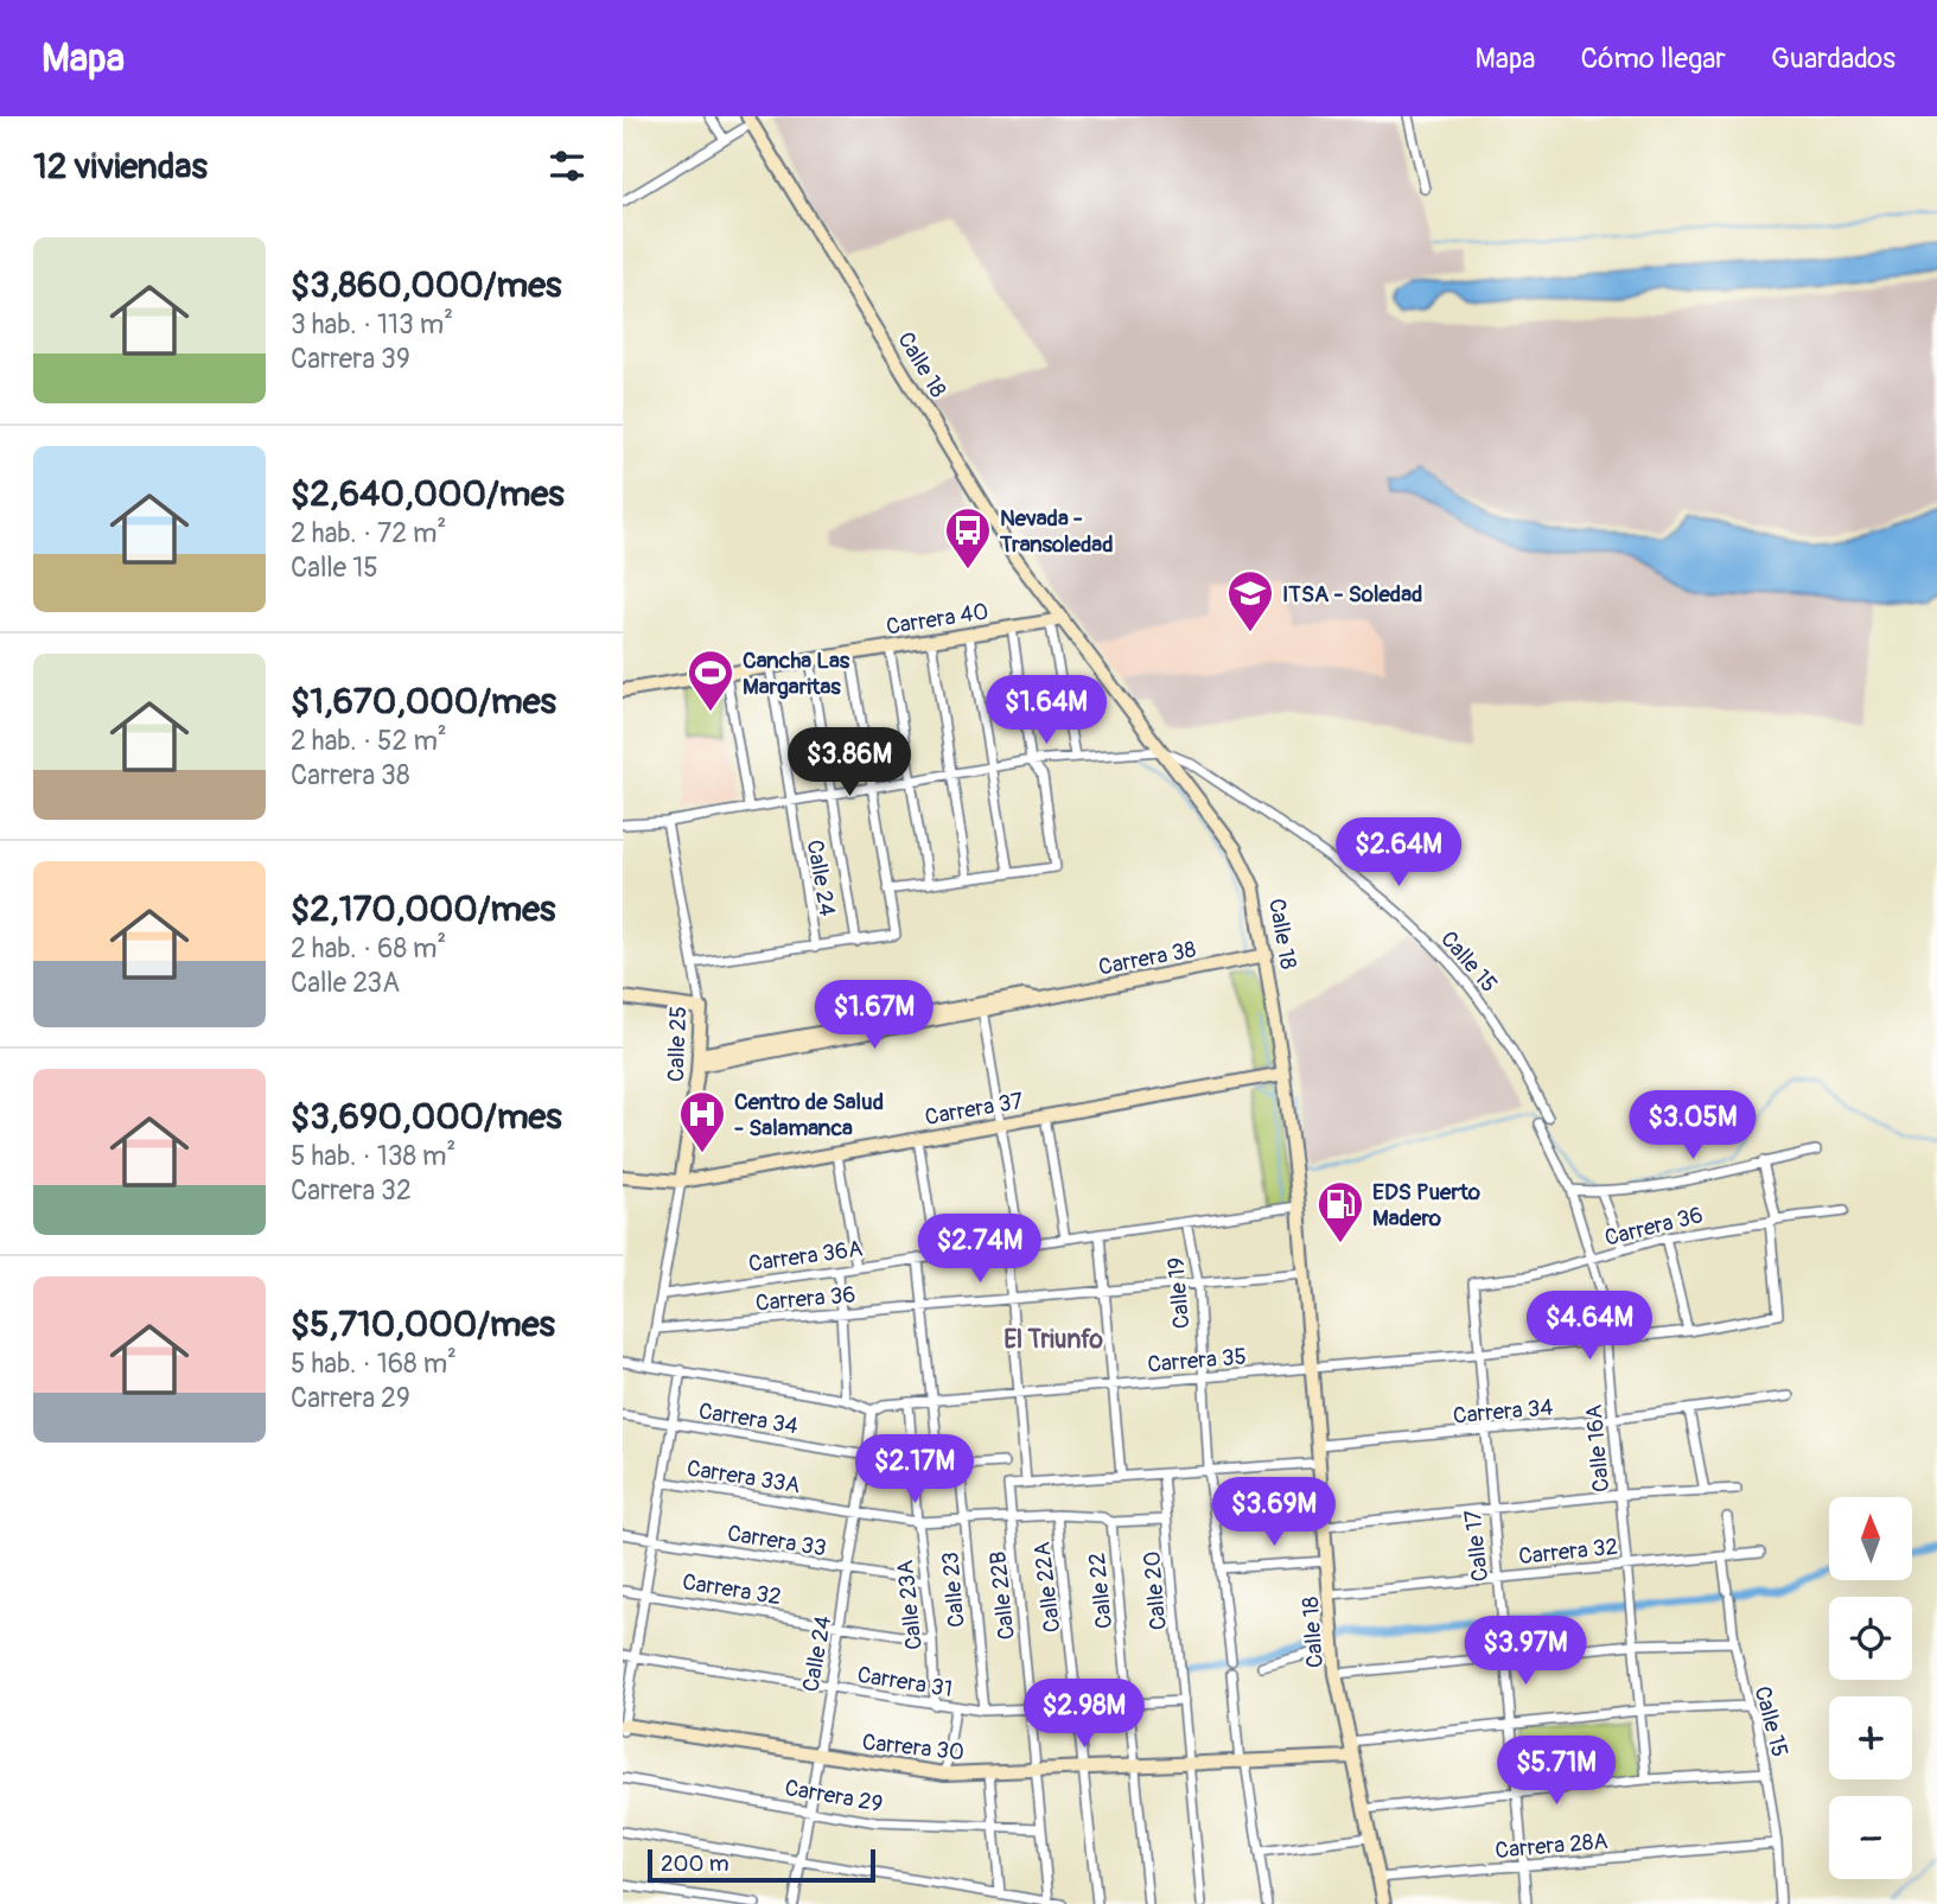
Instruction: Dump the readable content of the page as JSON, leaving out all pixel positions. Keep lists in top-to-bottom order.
{
  "streets": {
    "street": [
      "Calle 18",
      "Carrera 40",
      "Calle 24",
      "Carrera 38",
      "Calle 15",
      "Calle 25",
      "Carrera 37",
      "Carrera 36",
      "Carrera 36A",
      "Calle 19",
      "Carrera 35",
      "Carrera 34",
      "Calle 16A",
      "Carrera 33A",
      "Carrera 33",
      "Calle 17",
      "Carrera 32",
      "Calle 22A",
      "Calle 23",
      "Calle 22",
      "Calle 20",
      "Calle 22B",
      "Calle 23A",
      "Carrera 31",
      "Carrera 30",
      "Carrera 29",
      "Carrera 28A"
    ]
  },
  "crossings": [
    ["Calle 18", "Carrera 40"],
    ["Calle 18", "Carrera 38"],
    ["Calle 18", "Calle 15"],
    ["Calle 18", "Carrera 37"],
    ["Calle 18", "Carrera 36"],
    ["Calle 18", "Carrera 36A"],
    ["Calle 18", "Carrera 35"],
    ["Calle 18", "Carrera 34"],
    ["Calle 18", "Carrera 32"],
    ["Calle 18", "Carrera 30"],
    ["Calle 18", "Carrera 28A"],
    ["Carrera 40", "Calle 24"],
    ["Calle 24", "Carrera 35"],
    ["Calle 24", "Carrera 34"],
    ["Calle 24", "Carrera 33A"],
    ["Calle 24", "Carrera 33"],
    ["Calle 24", "Carrera 32"],
    ["Calle 24", "Carrera 31"],
    ["Calle 24", "Carrera 30"],
    ["Calle 24", "Carrera 29"],
    ["Carrera 38", "Calle 25"],
    ["Calle 15", "Carrera 32"],
    ["Calle 15", "Carrera 28A"],
    ["Calle 25", "Carrera 37"],
    ["Calle 25", "Carrera 36"],
    ["Calle 25", "Carrera 36A"],
    ["Carrera 36", "Calle 19"],
    ["Carrera 36", "Carrera 35"],
    ["Carrera 36", "Calle 16A"],
    ["Carrera 36", "Calle 17"],
    ["Carrera 36A", "Calle 19"],
    ["Calle 19", "Carrera 35"],
    ["Carrera 35", "Calle 16A"],
    ["Carrera 35", "Calle 17"],
    ["Carrera 35", "Calle 23A"],
    ["Carrera 34", "Calle 16A"],
    ["Carrera 34", "Calle 17"],
    ["Calle 16A", "Carrera 32"],
    ["Carrera 33A", "Calle 22A"],
    ["Carrera 33A", "Calle 23"],
    ["Carrera 33A", "Calle 22"],
    ["Carrera 33A", "Calle 20"],
    ["Carrera 33A", "Calle 22B"],
    ["Carrera 33A", "Calle 23A"],
    ["Carrera 33", "Calle 23A"],
    ["Calle 17", "Carrera 32"],
    ["Calle 17", "Carrera 28A"],
    ["Carrera 32", "Calle 23A"],
    ["Calle 22A", "Carrera 31"],
    ["Calle 22A", "Carrera 30"],
    ["Calle 23", "Carrera 31"],
    ["Calle 22", "Carrera 31"],
    ["Calle 22", "Carrera 30"],
    ["Calle 20", "Carrera 31"],
    ["Calle 20", "Carrera 30"],
    ["Calle 22B", "Carrera 31"],
    ["Calle 22B", "Carrera 30"],
    ["Calle 22B", "Carrera 29"],
    ["Calle 23A", "Carrera 31"]
  ],
  "districts": ["El Triunfo"],
  "places": {
    "bus stop": ["Nevada - Transoledad"],
    "school or university": ["ITSA - Soledad"],
    "sports": ["Cancha Las Margaritas"],
    "hospital": ["Centro de Salud - Salamanca"],
    "fuel station": ["EDS Puerto Madero"]
  },
  "scale_bar": "200 m",
  "north": "top",
  "page": {
    "header": "Mapa",
    "nav": ["Mapa", "Cómo llegar", "Guardados"],
    "heading": "12 viviendas",
    "list": [
      {
        "name": "$3,860,000/mes",
        "note": "3 hab. · 113 m² · Carrera 39"
      },
      {
        "name": "$2,640,000/mes",
        "note": "2 hab. · 72 m² · Calle 15"
      },
      {
        "name": "$1,670,000/mes",
        "note": "2 hab. · 52 m² · Carrera 38"
      },
      {
        "name": "$2,170,000/mes",
        "note": "2 hab. · 68 m² · Calle 23A"
      },
      {
        "name": "$3,690,000/mes",
        "note": "5 hab. · 138 m² · Carrera 32"
      },
      {
        "name": "$5,710,000/mes",
        "note": "5 hab. · 168 m² · Carrera 29"
      }
    ],
    "price": [
      "$1.64M",
      "$3.86M",
      "$2.64M",
      "$1.67M",
      "$3.05M",
      "$2.74M",
      "$4.64M",
      "$2.17M",
      "$3.69M",
      "$3.97M",
      "$2.98M",
      "$5.71M"
    ],
    "map_buttons": ["+", "−"],
    "scale": "200 m"
  }
}
